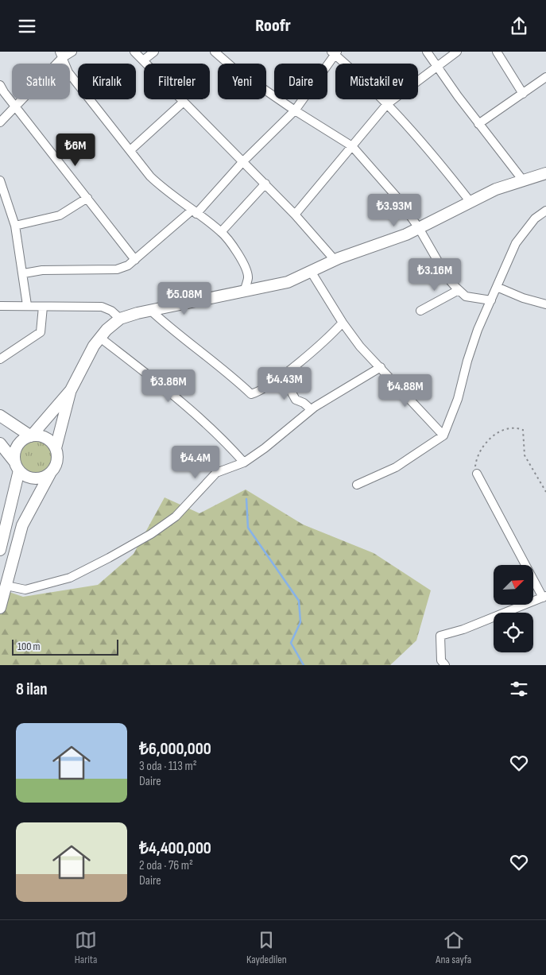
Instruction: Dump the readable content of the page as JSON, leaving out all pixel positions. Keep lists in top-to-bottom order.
{
  "scale_bar": "100 m",
  "north": "top right",
  "page": {
    "header": "Roofr",
    "chip": [
      "Satılık",
      "Kiralık",
      "Filtreler",
      "Yeni",
      "Daire",
      "Müstakil ev"
    ],
    "price": [
      "₺6M",
      "₺3.93M",
      "₺3.16M",
      "₺5.08M",
      "₺4.43M",
      "₺3.86M",
      "₺4.88M",
      "₺4.4M"
    ],
    "scale": "100 m",
    "heading": "8 ilan",
    "list": [
      {
        "name": "₺6,000,000",
        "note": "3 oda · 113 m² · Daire"
      },
      {
        "name": "₺4,400,000",
        "note": "2 oda · 76 m² · Daire"
      }
    ],
    "tabs": ["Harita", "Kaydedilen", "Ana sayfa"]
  }
}
